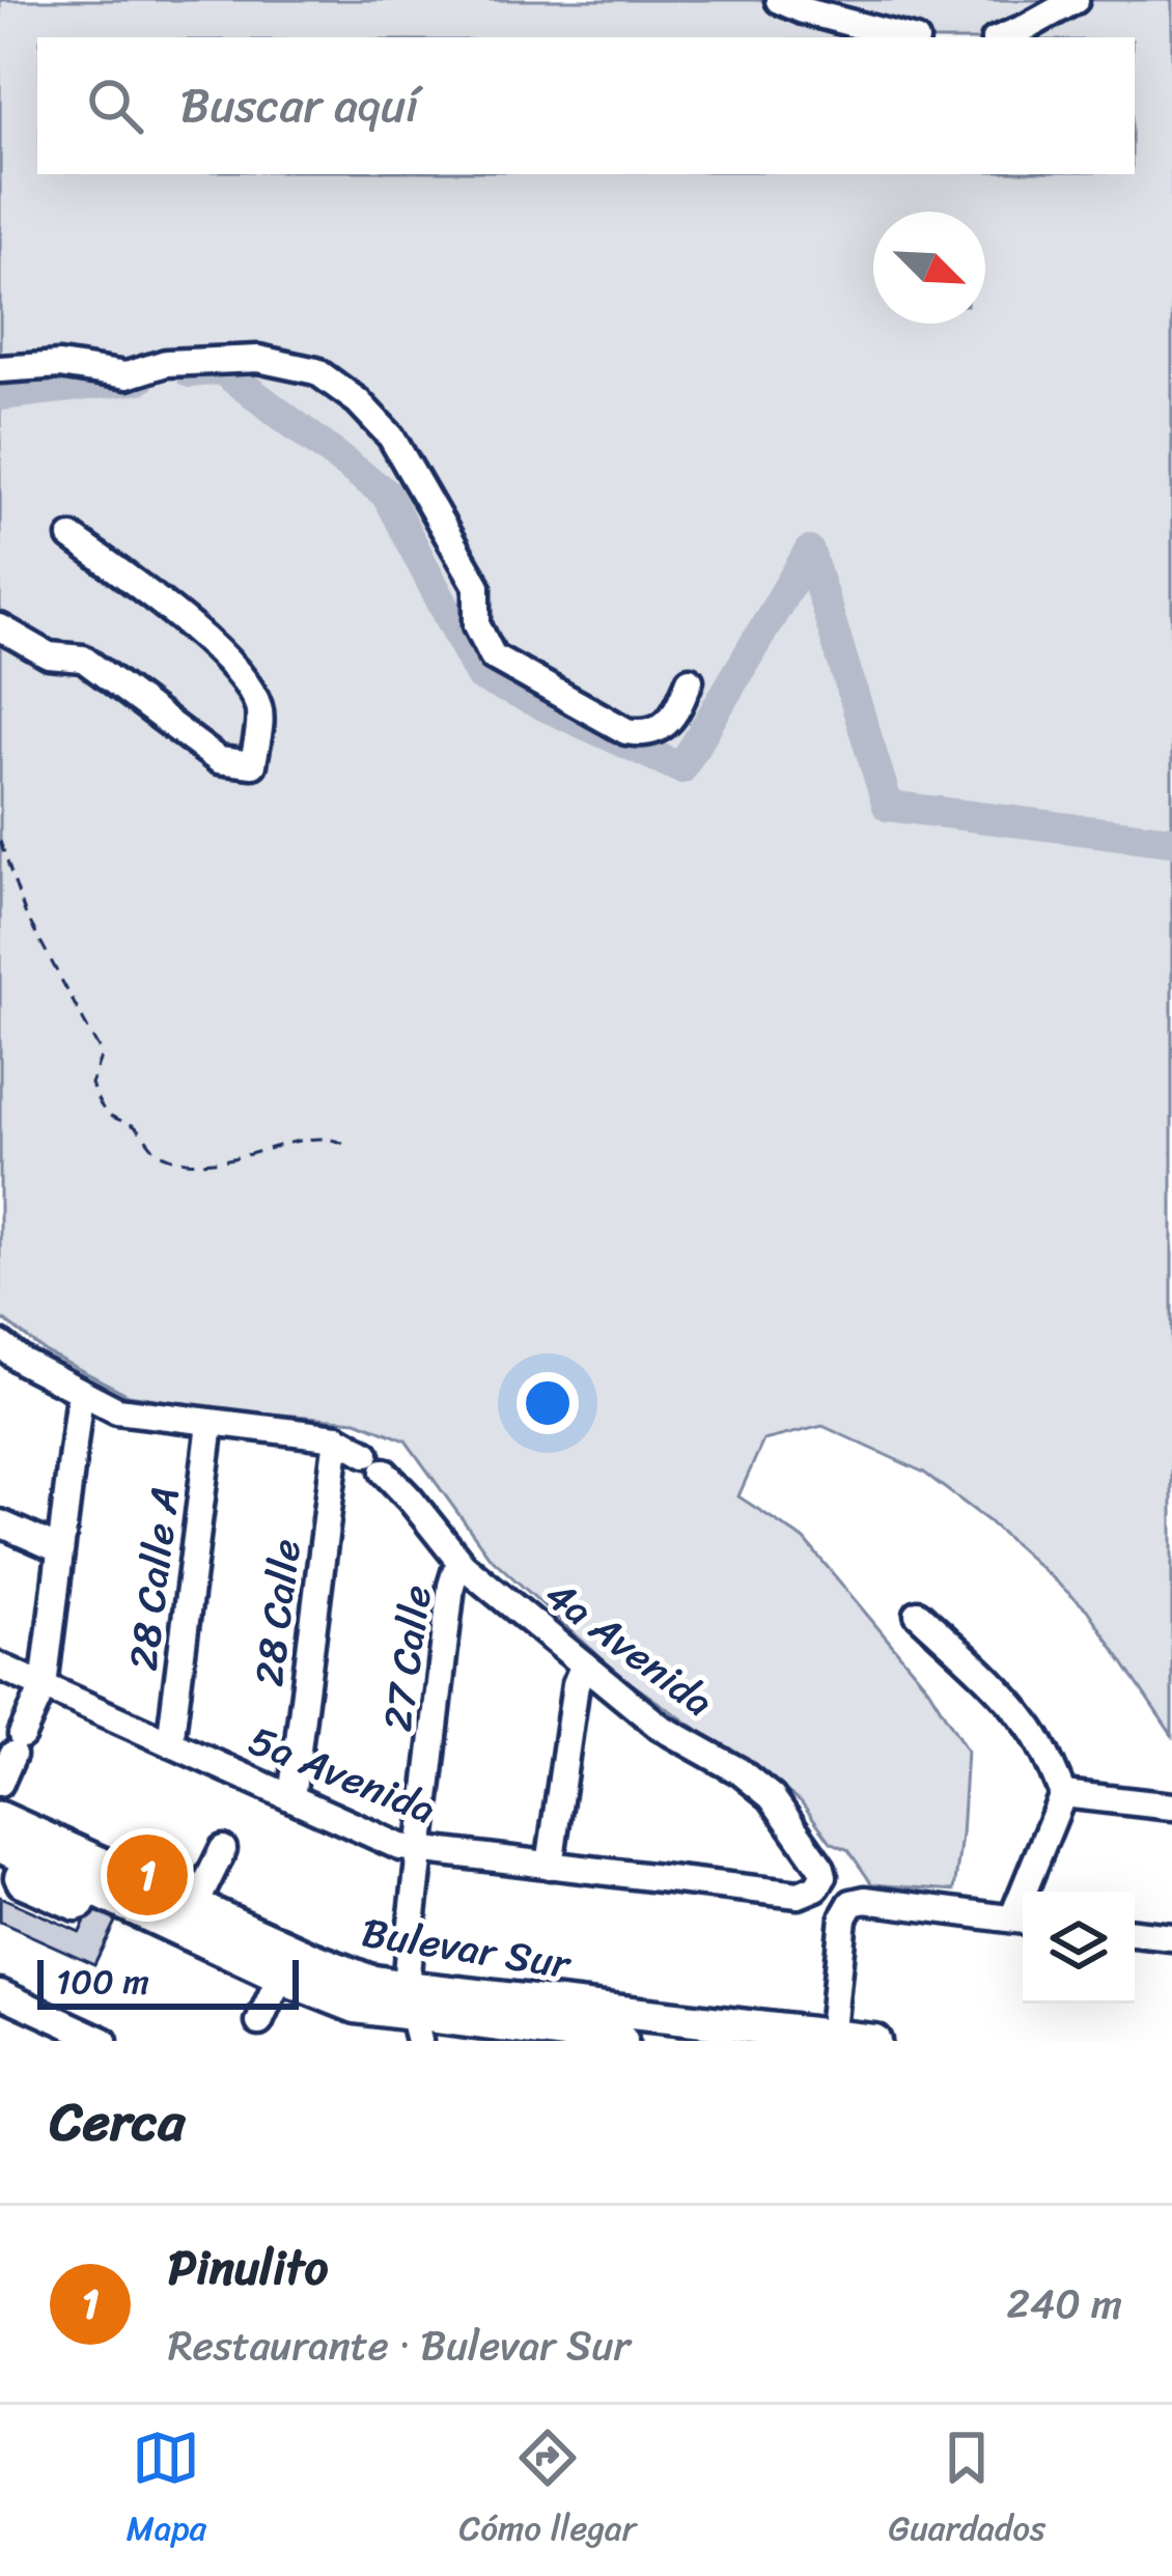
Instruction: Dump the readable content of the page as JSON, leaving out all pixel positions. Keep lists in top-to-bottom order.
{
  "streets": {
    "main road": ["Bulevar Sur"],
    "street": [
      "28 Calle A",
      "28 Calle",
      "4a Avenida",
      "27 Calle",
      "5a Avenida"
    ]
  },
  "crossings": [
    ["28 Calle A", "4a Avenida"],
    ["28 Calle A", "5a Avenida"],
    ["28 Calle", "4a Avenida"],
    ["28 Calle", "5a Avenida"],
    ["4a Avenida", "27 Calle"],
    ["4a Avenida", "5a Avenida"],
    ["27 Calle", "5a Avenida"],
    ["27 Calle", "Bulevar Sur"]
  ],
  "scale_bar": "100 m",
  "north": "bottom right",
  "page": {
    "search": "Buscar aquí",
    "pins": "1",
    "scale": "100 m",
    "heading": "Cerca",
    "list": [
      {
        "mark": "1",
        "name": "Pinulito",
        "note": "Restaurante · Bulevar Sur",
        "value": "240 m"
      }
    ],
    "nav": ["Mapa", "Cómo llegar", "Guardados"]
  }
}
